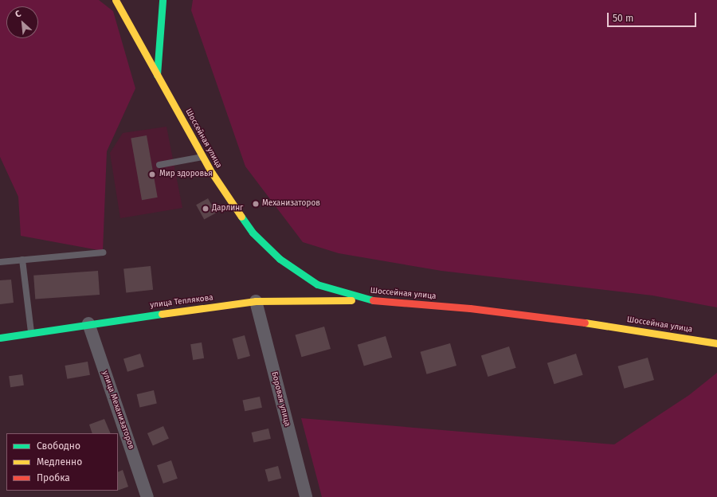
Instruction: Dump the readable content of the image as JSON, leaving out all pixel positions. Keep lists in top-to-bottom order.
{
  "streets": {
    "main road": ["Шоссейная улица", "улица Теплякова"],
    "street": ["Боровая улица", "улица Механизаторов"]
  },
  "crossings": [
    ["Шоссейная улица", "улица Теплякова"],
    ["улица Теплякова", "Боровая улица"],
    ["улица Теплякова", "улица Механизаторов"]
  ],
  "places": ["Мир здоровья", "Механизаторов", "Дарлинг"],
  "legend": ["Свободно", "Медленно", "Пробка"],
  "scale_bar": "50 m",
  "north": "top left"
}
